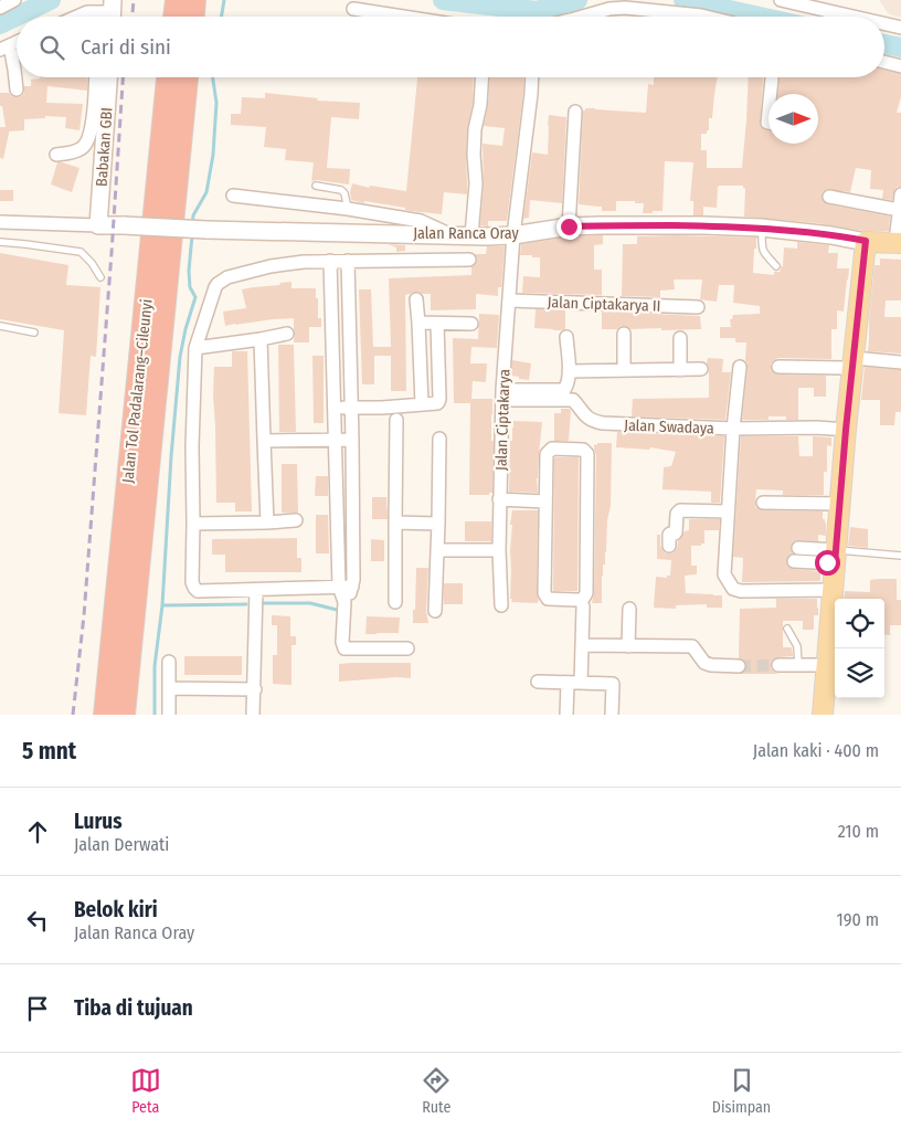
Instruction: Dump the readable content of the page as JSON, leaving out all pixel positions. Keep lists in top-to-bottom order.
{
  "streets": {
    "highway": ["Jalan Tol Padalarang–Cileunyi"],
    "street": [
      "Babakan GBI",
      "Jalan Ranca Oray",
      "Jalan Ciptakarya II",
      "Jalan Ciptakarya",
      "Jalan Swadaya"
    ]
  },
  "crossings": [
    ["Babakan GBI", "Jalan Ranca Oray"],
    ["Jalan Ranca Oray", "Jalan Ciptakarya"],
    ["Jalan Ciptakarya II", "Jalan Ciptakarya"],
    ["Jalan Ciptakarya", "Jalan Swadaya"]
  ],
  "north": "right",
  "page": {
    "search": "Cari di sini",
    "heading": ["5 mnt", "Jalan kaki · 400 m"],
    "list": [
      ["Lurus", "Jalan Derwati", "210 m"],
      ["Belok kiri", "Jalan Ranca Oray", "190 m"],
      "Tiba di tujuan"
    ],
    "nav": ["Peta", "Rute", "Disimpan"]
  }
}
